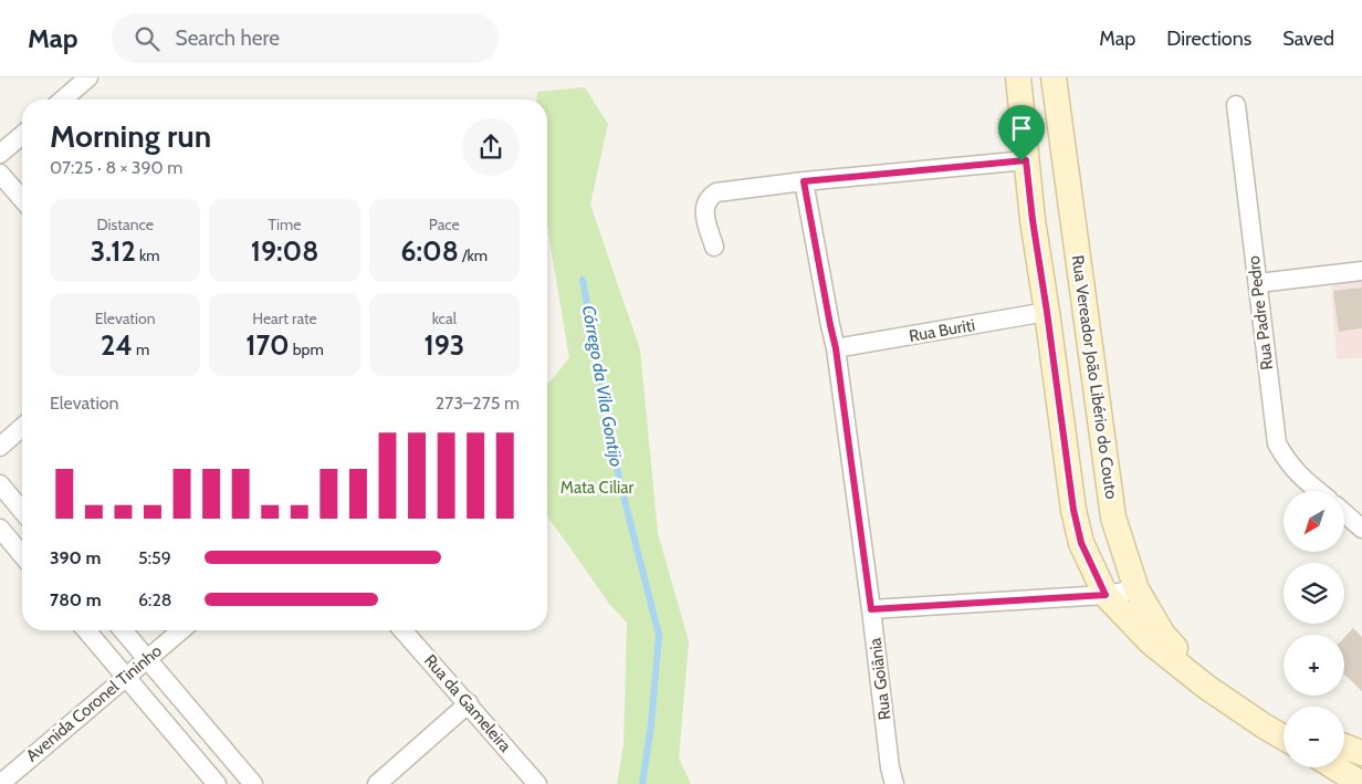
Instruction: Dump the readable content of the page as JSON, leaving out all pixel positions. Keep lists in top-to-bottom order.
{
  "streets": {
    "main road": ["Rua Vereador João Libério do Couto"],
    "street": [
      "Rua Padre Pedro",
      "Rua Buriti",
      "Rua Goiânia",
      "Avenida Coronel Tininho",
      "Rua da Gameleira"
    ]
  },
  "crossings": [
    ["Rua Buriti", "Rua Goiânia"]
  ],
  "water": ["Córrego da Vila Gontijo"],
  "parks": ["Mata Ciliar"],
  "north": "bottom left",
  "page": {
    "header": "Map",
    "search": "Search here",
    "nav": ["Map", "Directions", "Saved"],
    "heading": ["Morning run", "07:25 · 8 × 390 m"],
    "stats": [
      ["Distance", "3.12 km"],
      ["Time", "19:08"],
      ["Pace", "6:08 /km"],
      ["Elevation", "24 m"],
      ["Heart rate", "170 bpm"],
      ["kcal", "193"]
    ],
    "chart": ["Elevation", "273–275 m"],
    "map_buttons": ["+", "−"],
    "list": [
      {
        "name": "390 m",
        "note": "5:59"
      },
      {
        "name": "780 m",
        "note": "6:28"
      }
    ]
  }
}
